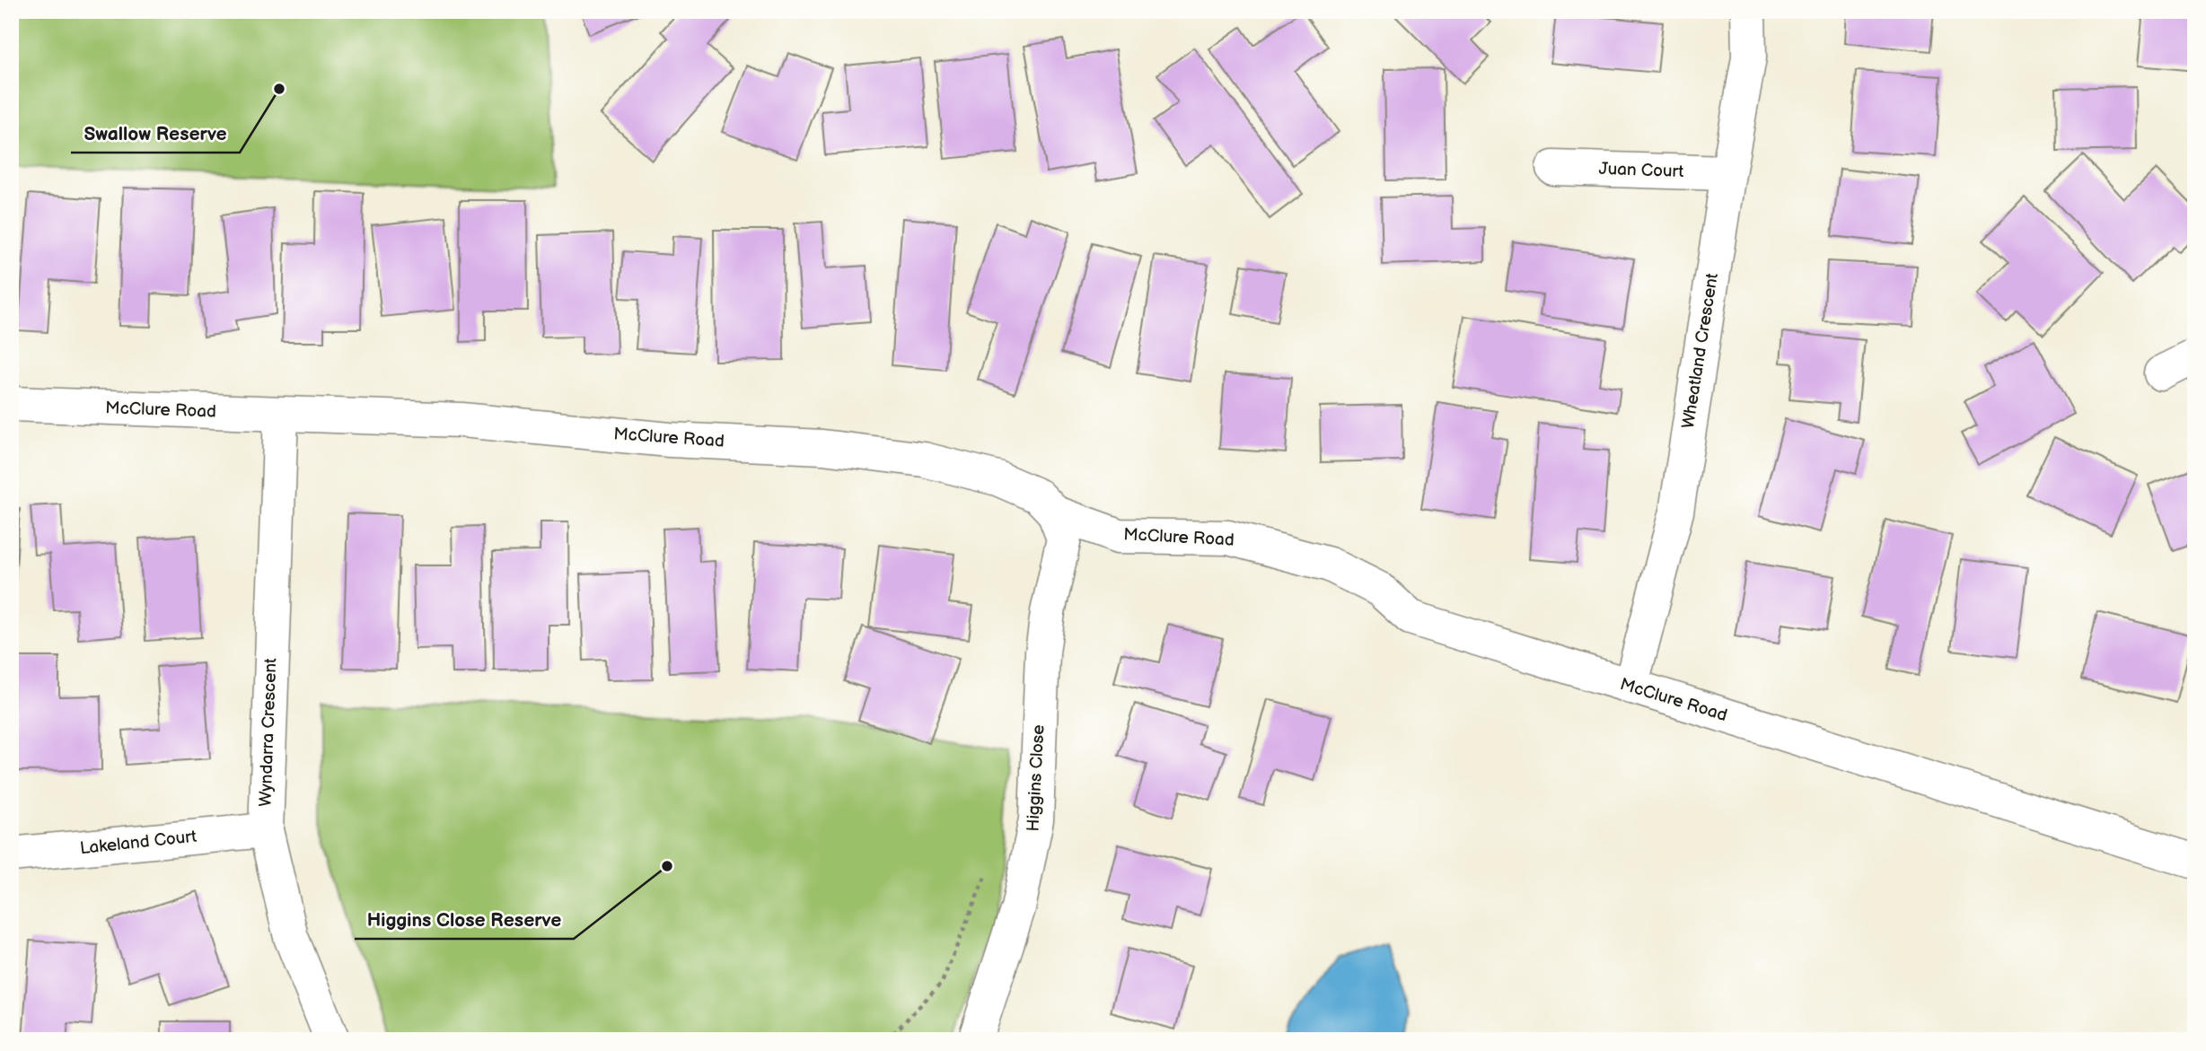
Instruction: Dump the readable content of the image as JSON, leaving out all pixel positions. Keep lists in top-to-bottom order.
{
  "streets": {
    "street": [
      "Juan Court",
      "Wheatland Crescent",
      "McClure Road",
      "Wyndarra Crescent",
      "Higgins Close",
      "Lakeland Court"
    ]
  },
  "crossings": [
    ["Juan Court", "Wheatland Crescent"],
    ["Wheatland Crescent", "McClure Road"],
    ["McClure Road", "Wyndarra Crescent"],
    ["McClure Road", "Higgins Close"],
    ["Wyndarra Crescent", "Lakeland Court"]
  ],
  "places": ["Swallow Reserve", "Higgins Close Reserve"]
}
